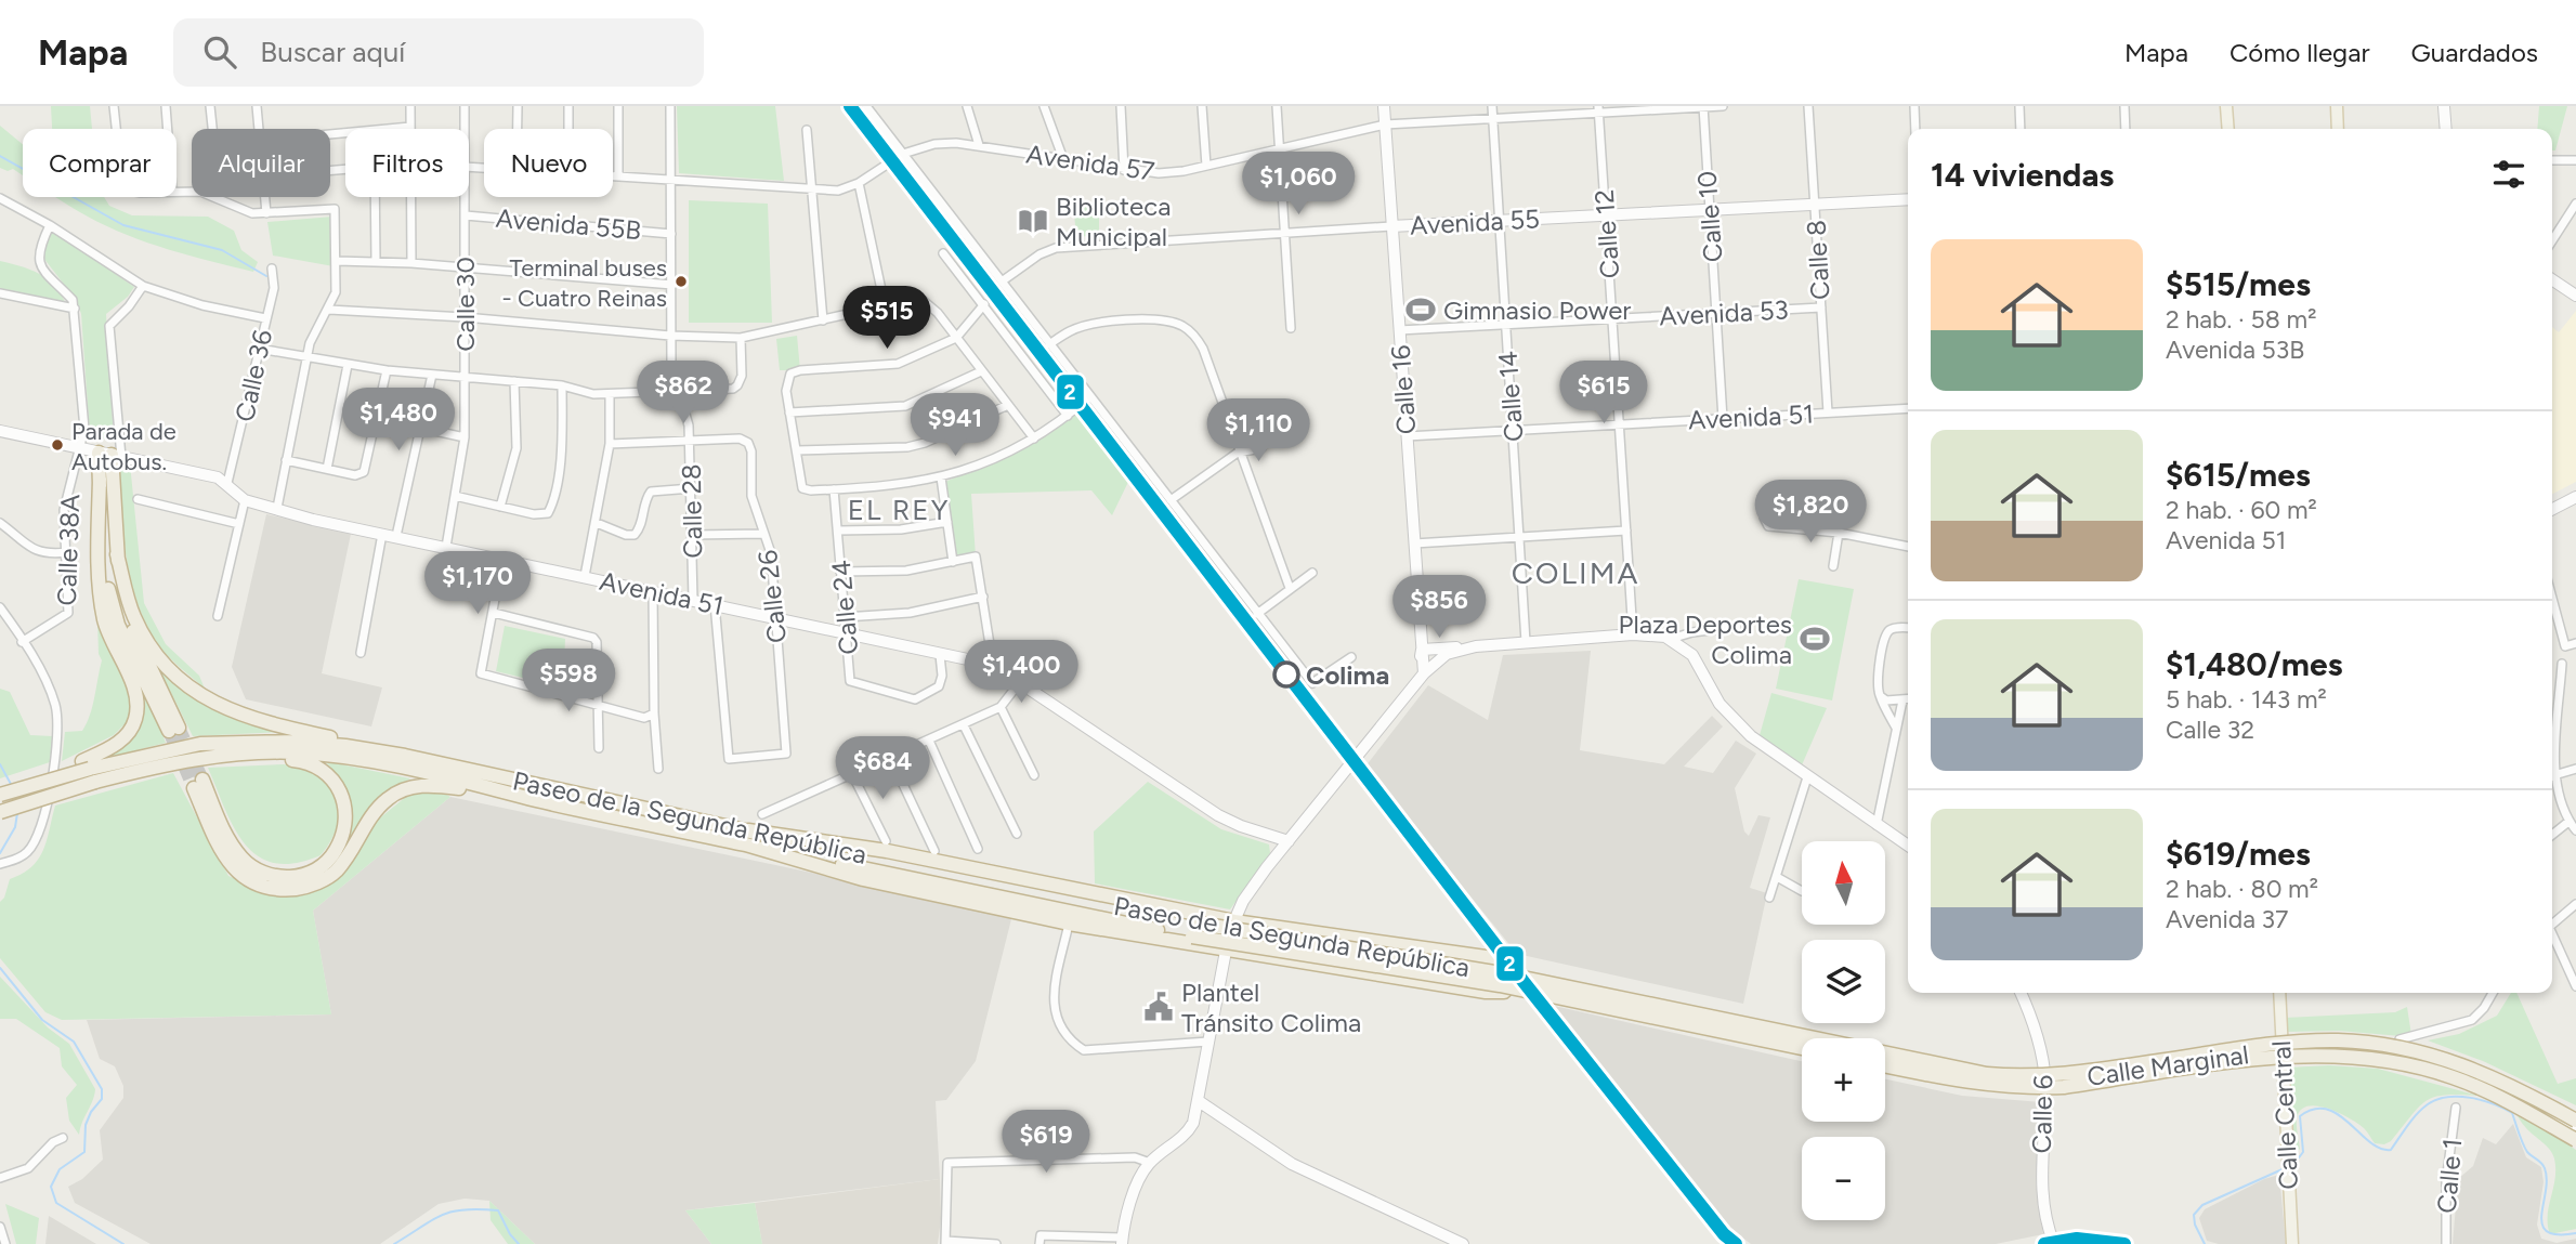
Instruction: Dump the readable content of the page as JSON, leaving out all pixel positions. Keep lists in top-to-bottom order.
{
  "streets": {
    "highway": ["Paseo de la Segunda República"],
    "main road": ["Calle Central"],
    "street": [
      "Avenida 57",
      "Calle 10",
      "Avenida 55",
      "Avenida 55B",
      "Calle 12",
      "Calle 8",
      "Calle 30",
      "Avenida 53",
      "Calle 36",
      "Calle 16",
      "Calle 14",
      "Avenida 51",
      "Calle 28",
      "Calle 38A",
      "Calle 26",
      "Calle 24",
      "Calle Marginal",
      "Calle 6",
      "Calle 1"
    ]
  },
  "crossings": [
    ["Avenida 57", "Calle 10"],
    ["Avenida 57", "Calle 12"],
    ["Avenida 57", "Calle 16"],
    ["Avenida 57", "Calle 14"],
    ["Avenida 57", "Calle 28"],
    ["Calle 10", "Avenida 55"],
    ["Calle 10", "Avenida 53"],
    ["Calle 10", "Avenida 51"],
    ["Avenida 55", "Calle 12"],
    ["Avenida 55", "Calle 8"],
    ["Avenida 55", "Calle 16"],
    ["Avenida 55", "Calle 14"],
    ["Avenida 55B", "Calle 30"],
    ["Avenida 55B", "Calle 28"],
    ["Calle 12", "Avenida 53"],
    ["Calle 12", "Avenida 51"],
    ["Calle 8", "Avenida 53"],
    ["Calle 8", "Avenida 51"],
    ["Calle 30", "Avenida 51"],
    ["Avenida 53", "Calle 16"],
    ["Avenida 53", "Calle 14"],
    ["Calle 16", "Avenida 51"],
    ["Calle 14", "Avenida 51"],
    ["Avenida 51", "Calle 28"],
    ["Avenida 51", "Calle 26"],
    ["Avenida 51", "Calle 24"],
    ["Calle 28", "Calle 26"],
    ["Calle Marginal", "Calle 6"],
    ["Calle Marginal", "Calle Central"]
  ],
  "districts": ["EL REY", "COLIMA"],
  "places": {
    "library": ["Biblioteca Municipal"],
    "other": ["Terminal buses - Cuatro Reinas", "Parada de Autobus.", "Colima"],
    "sports": ["Gimnasio Power", "Plaza Deportes Colima"],
    "public building": ["Plantel Tránsito Colima"]
  },
  "lines": ["rail line 2"],
  "north": "top",
  "page": {
    "header": "Mapa",
    "search": "Buscar aquí",
    "nav": ["Mapa", "Cómo llegar", "Guardados"],
    "chip": [
      "Comprar",
      "Alquilar",
      "Filtros",
      "Nuevo"
    ],
    "heading": "14 viviendas",
    "price": [
      "$1,060",
      "$515",
      "$862",
      "$615",
      "$1,480",
      "$941",
      "$1,110",
      "$1,820",
      "$1,170",
      "$856",
      "$1,400",
      "$598",
      "$684",
      "$619"
    ],
    "list": [
      {
        "name": "$515/mes",
        "note": "2 hab. · 58 m² · Avenida 53B"
      },
      {
        "name": "$615/mes",
        "note": "2 hab. · 60 m² · Avenida 51"
      },
      {
        "name": "$1,480/mes",
        "note": "5 hab. · 143 m² · Calle 32"
      },
      {
        "name": "$619/mes",
        "note": "2 hab. · 80 m² · Avenida 37"
      }
    ],
    "map_buttons": ["+", "−"]
  }
}
